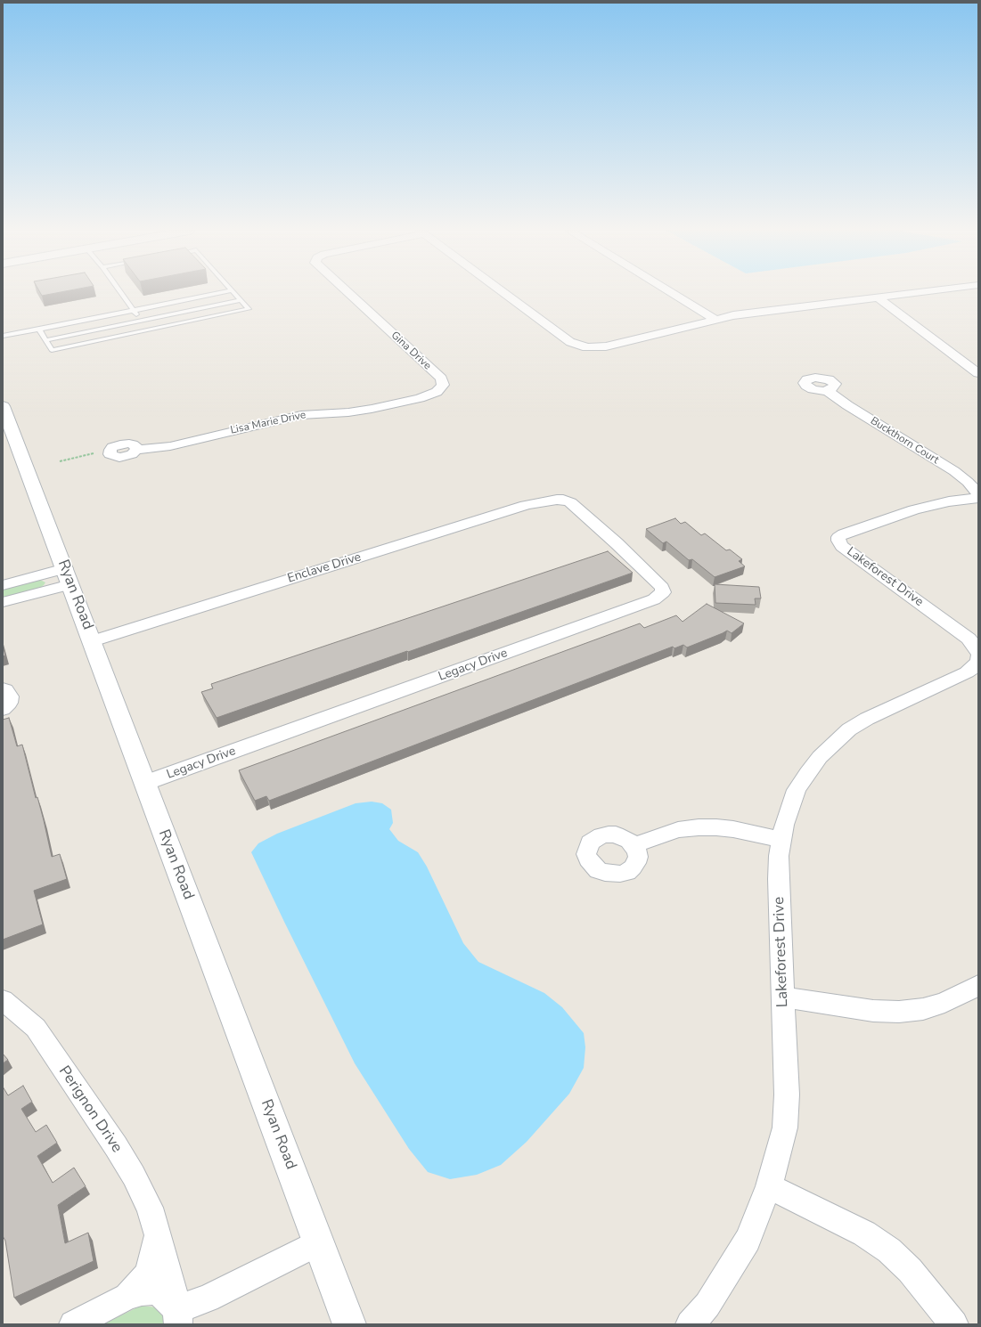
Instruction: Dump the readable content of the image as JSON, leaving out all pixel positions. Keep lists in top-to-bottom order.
{
  "streets": {
    "main road": ["Ryan Road"],
    "street": [
      "Gina Drive",
      "Lisa Marie Drive",
      "Buckthorn Court",
      "Enclave Drive",
      "Lakeforest Drive",
      "Legacy Drive",
      "Perignon Drive"
    ]
  },
  "crossings": [
    ["Gina Drive", "Lisa Marie Drive"],
    ["Enclave Drive", "Ryan Road"],
    ["Enclave Drive", "Legacy Drive"],
    ["Ryan Road", "Legacy Drive"]
  ]
}
